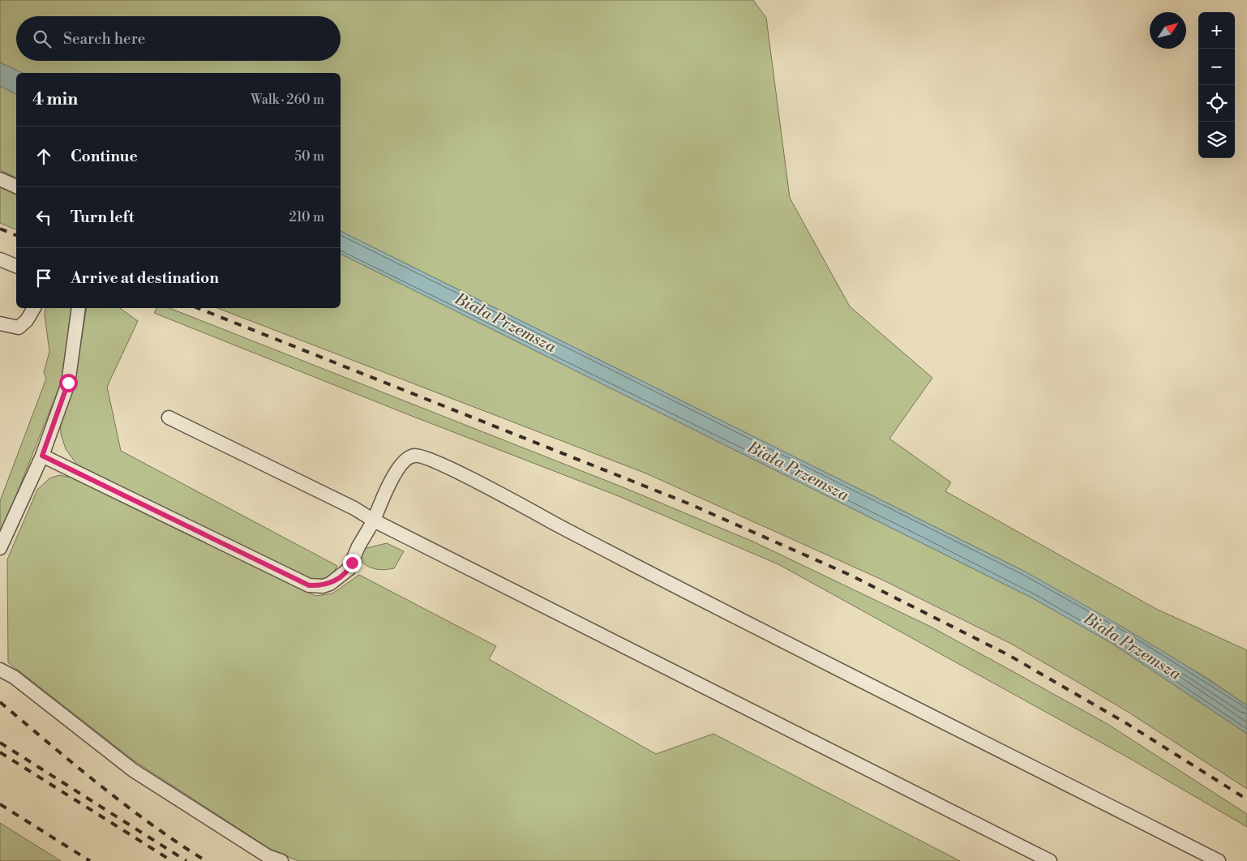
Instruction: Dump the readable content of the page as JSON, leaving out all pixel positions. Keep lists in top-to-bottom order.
{
  "water": ["Biała Przemsza"],
  "north": "top right",
  "page": {
    "map_buttons": ["+", "−"],
    "search": "Search here",
    "heading": ["4 min", "Walk · 260 m"],
    "list": [
      ["Continue", "50 m"],
      ["Turn left", "210 m"],
      "Arrive at destination"
    ]
  }
}
